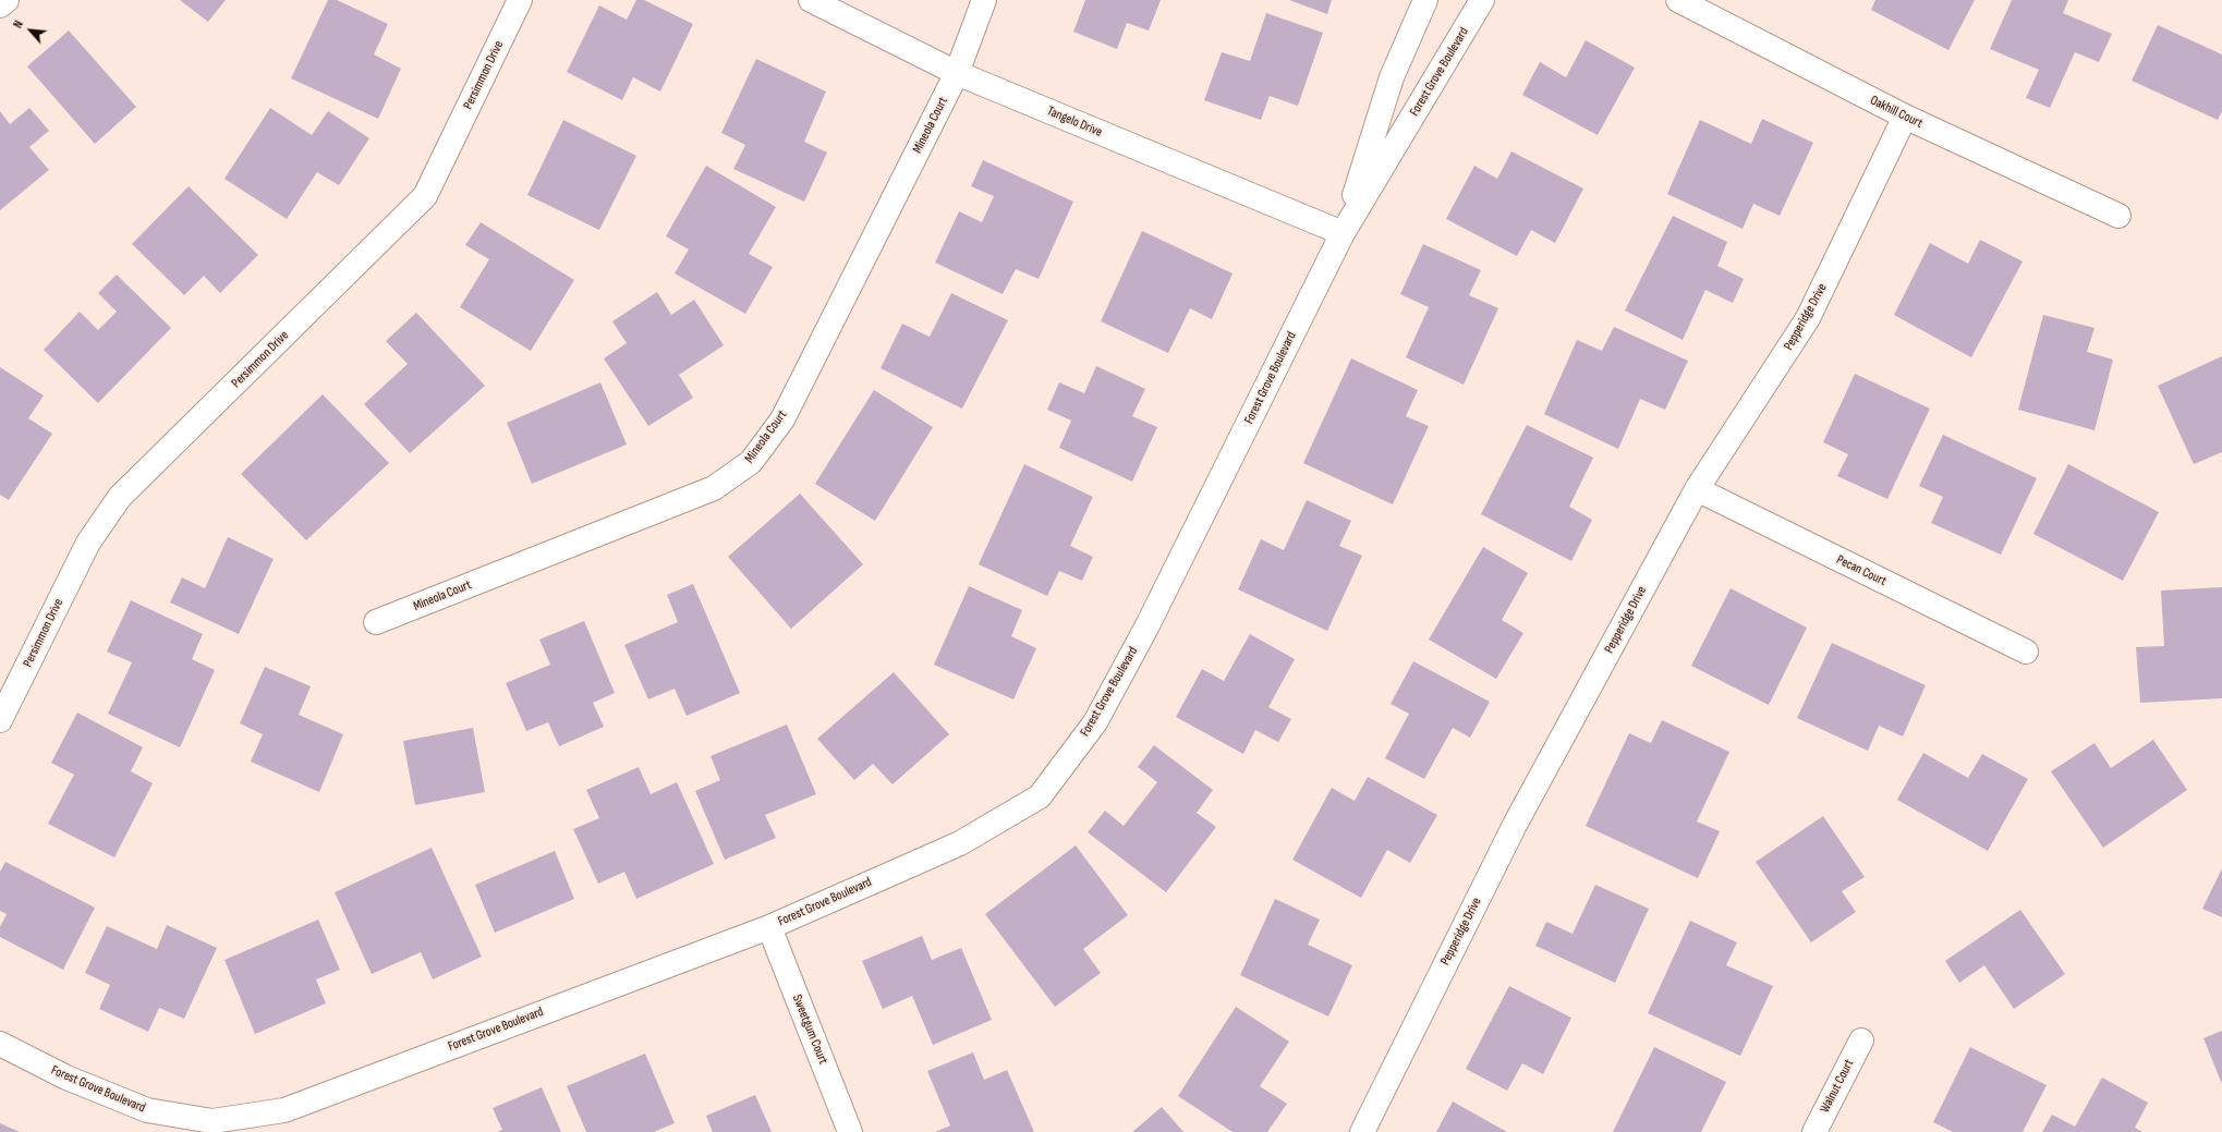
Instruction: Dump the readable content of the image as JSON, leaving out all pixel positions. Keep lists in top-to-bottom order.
{
  "streets": {
    "street": [
      "Forest Grove Boulevard",
      "Persimmon Drive",
      "Oakhill Court",
      "Tangelo Drive",
      "Mineola Court",
      "Pepperidge Drive",
      "Pecan Court",
      "Sweetgum Court",
      "Walnut Court"
    ]
  },
  "crossings": [
    ["Forest Grove Boulevard", "Tangelo Drive"],
    ["Forest Grove Boulevard", "Sweetgum Court"],
    ["Oakhill Court", "Pepperidge Drive"],
    ["Tangelo Drive", "Mineola Court"],
    ["Pepperidge Drive", "Pecan Court"]
  ],
  "north": "top left"
}
